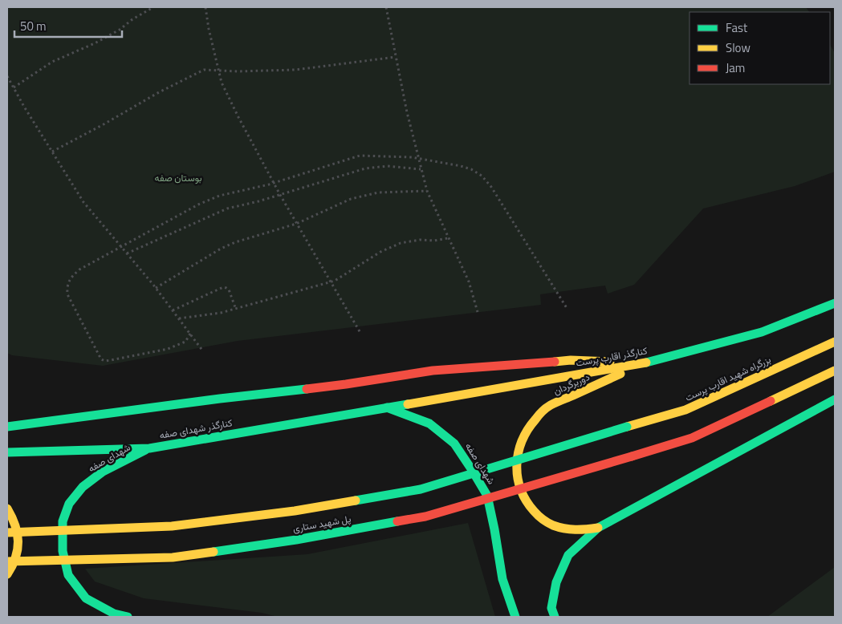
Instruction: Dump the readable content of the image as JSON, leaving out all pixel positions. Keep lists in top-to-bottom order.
{
  "streets": {
    "main road": [
      "کنارگذر اقارب پرست",
      "بزرگراه شهید اقارب پرست",
      "دوربرگردان",
      "کنارگذر شهدای صفه",
      "شهدای صفه",
      "پل شهید ستاری"
    ]
  },
  "crossings": [
    ["کنارگذر اقارب پرست", "دوربرگردان"],
    ["کنارگذر اقارب پرست", "کنارگذر شهدای صفه"],
    ["کنارگذر اقارب پرست", "شهدای صفه"],
    ["بزرگراه شهید اقارب پرست", "پل شهید ستاری"],
    ["کنارگذر شهدای صفه", "شهدای صفه"]
  ],
  "parks": ["بوستان صفه"],
  "legend": ["Fast", "Slow", "Jam"],
  "scale_bar": "50 m"
}
